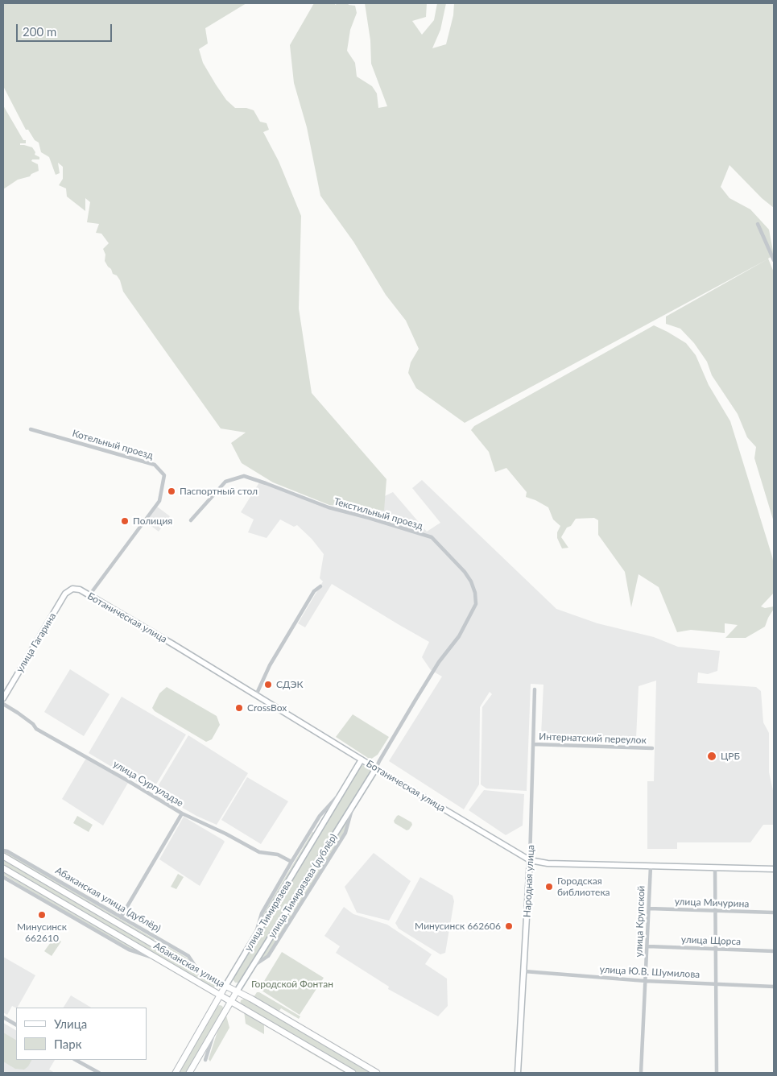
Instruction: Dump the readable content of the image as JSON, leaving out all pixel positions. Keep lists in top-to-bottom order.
{
  "streets": {
    "main road": ["улица Тимирязева", "Абаканская улица"],
    "street": [
      "Котельный проезд",
      "Текстильный проезд",
      "Ботаническая улица",
      "улица Гагарина",
      "Интернатский переулок",
      "улица Сургуладзе",
      "Народная улица",
      "улица Тимирязева (дублёр)",
      "Абаканская улица (дублёр)",
      "улица Мичурина",
      "улица Крупской",
      "улица Щорса",
      "улица Ю.В. Шумилова"
    ]
  },
  "crossings": [
    ["Котельный проезд", "Ботаническая улица"],
    ["Текстильный проезд", "Ботаническая улица"],
    ["Текстильный проезд", "улица Тимирязева"],
    ["Ботаническая улица", "улица Гагарина"],
    ["Ботаническая улица", "Народная улица"],
    ["Ботаническая улица", "улица Тимирязева"],
    ["Ботаническая улица", "улица Крупской"],
    ["Интернатский переулок", "Народная улица"],
    ["улица Сургуладзе", "улица Тимирязева (дублёр)"],
    ["Народная улица", "улица Ю.В. Шумилова"],
    ["улица Тимирязева (дублёр)", "улица Тимирязева"],
    ["Абаканская улица (дублёр)", "Абаканская улица"],
    ["улица Мичурина", "улица Крупской"],
    ["улица Тимирязева", "Абаканская улица"],
    ["улица Крупской", "улица Щорса"],
    ["улица Крупской", "улица Ю.В. Шумилова"]
  ],
  "parks": ["Городской Фонтан"],
  "places": [
    "Паспортный стол",
    "Полиция",
    "СДЭК",
    "CrossBox",
    "ЦРБ",
    "Городская библиотека",
    "Минусинск 662610",
    "Минусинск 662606"
  ],
  "legend": ["Улица", "Парк"],
  "scale_bar": "200 m"
}
